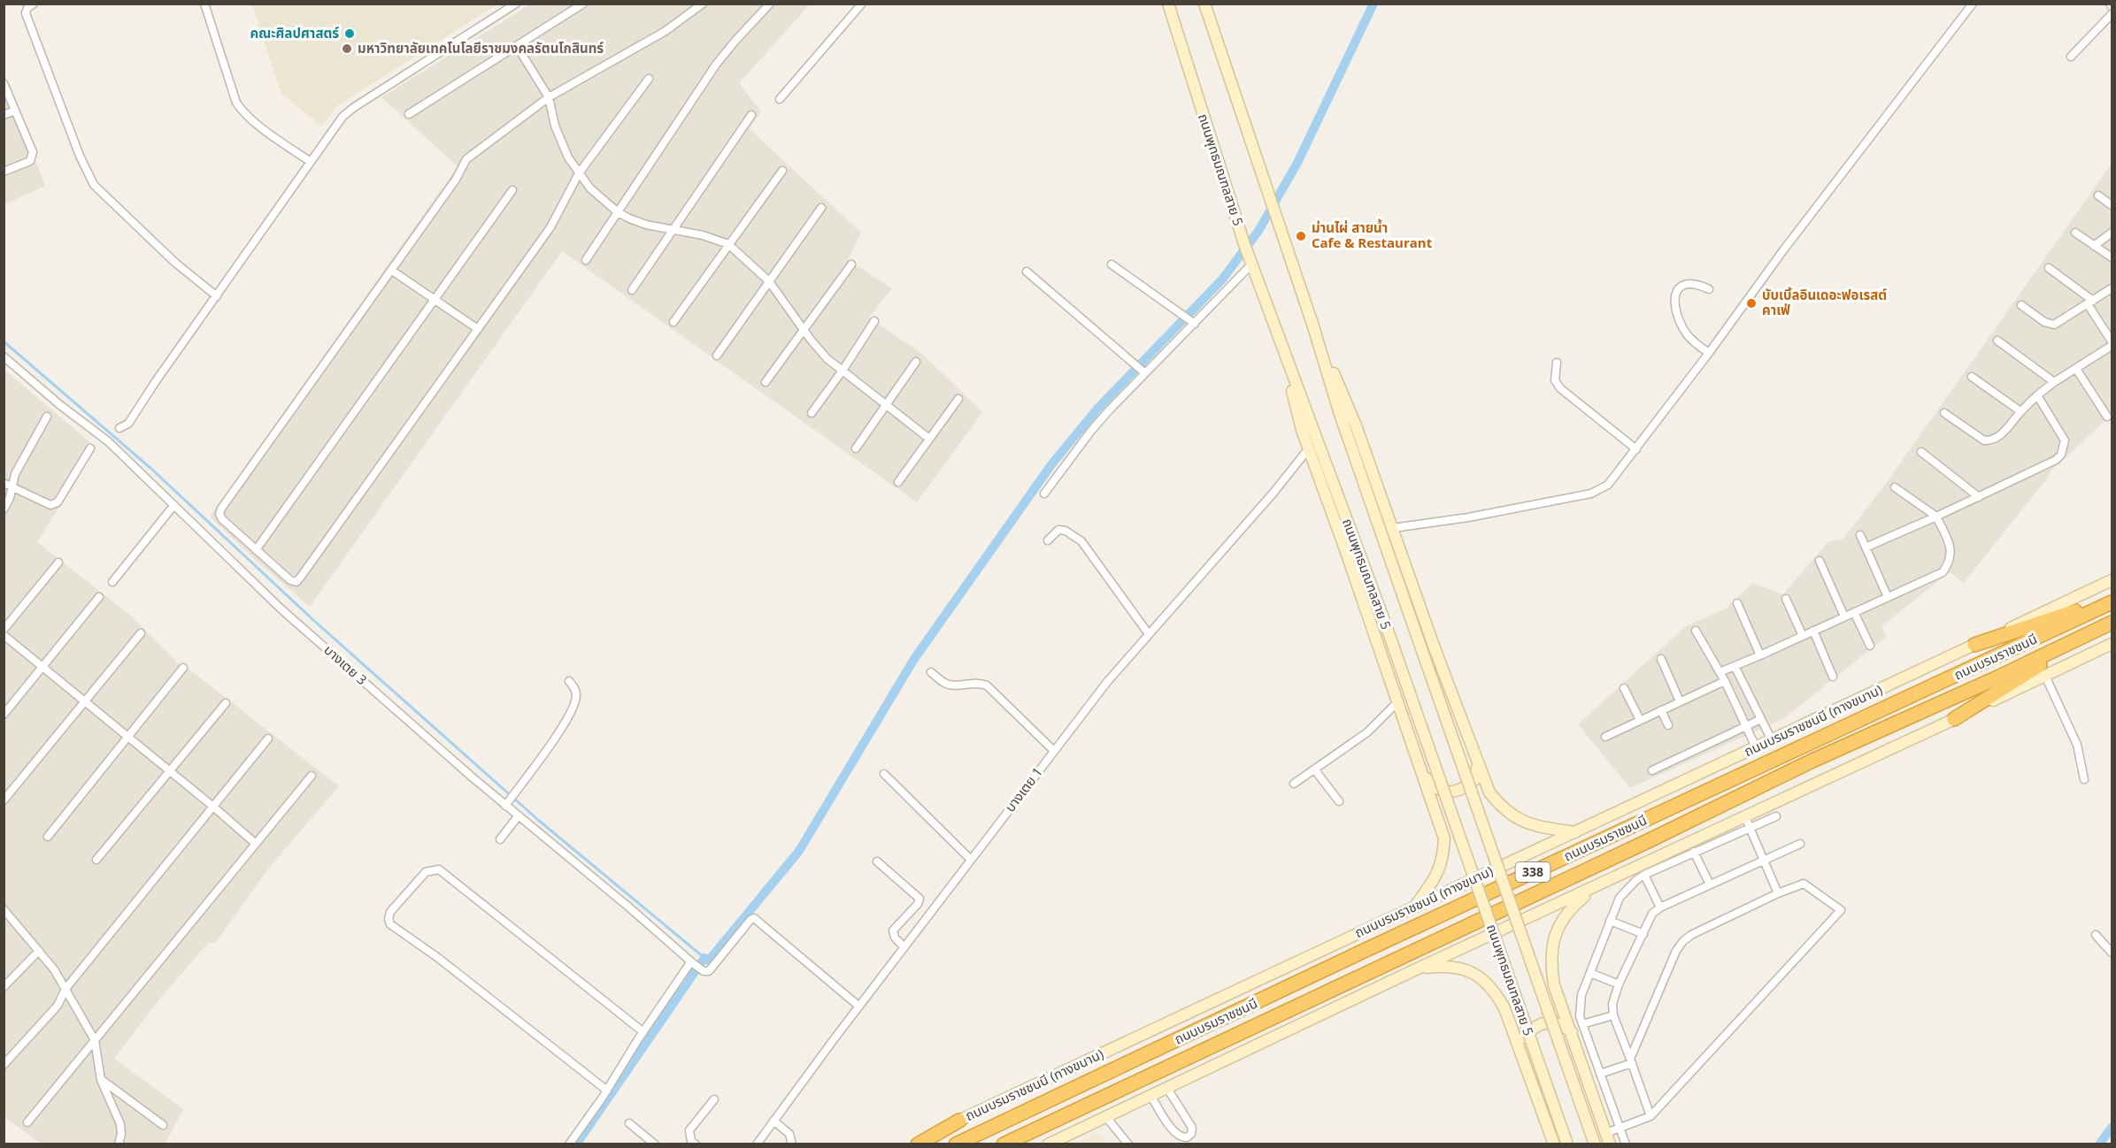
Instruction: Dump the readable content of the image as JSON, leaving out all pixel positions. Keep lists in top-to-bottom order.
{
  "streets": {
    "highway": ["ถนนบรมราชชนนี", "338"],
    "main road": ["ถนนพุทธมณฑลสาย 5", "ถนนบรมราชชนนี (ทางขนาน)"],
    "street": ["บางเตย 3", "บางเตย 1"]
  },
  "crossings": [
    ["บางเตย 3", "บางเตย 1"]
  ],
  "places": [
    "คณะศิลปศาสตร์",
    "มหาวิทยาลัยเทคโนโลยีราชมงคลรัตนโกสินทร์",
    "ม่านไผ่ สายน้ำ Cafe & Restaurant",
    "บับเบิ้ลอินเดอะฟอเรสต์ คาเฟ่"
  ]
}
